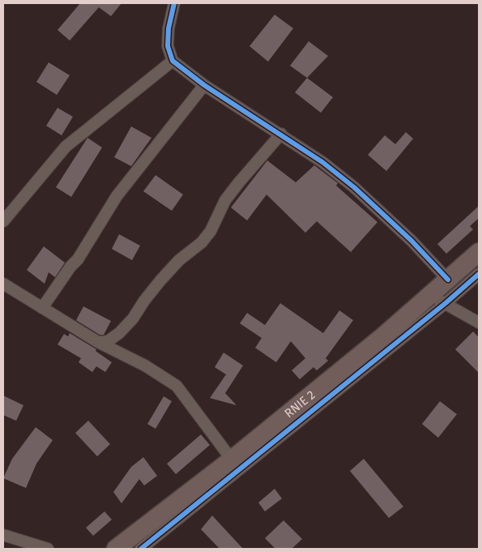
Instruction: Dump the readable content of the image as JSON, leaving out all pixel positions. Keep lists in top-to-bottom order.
{
  "streets": {
    "highway": ["RNIE 2"]
  }
}
